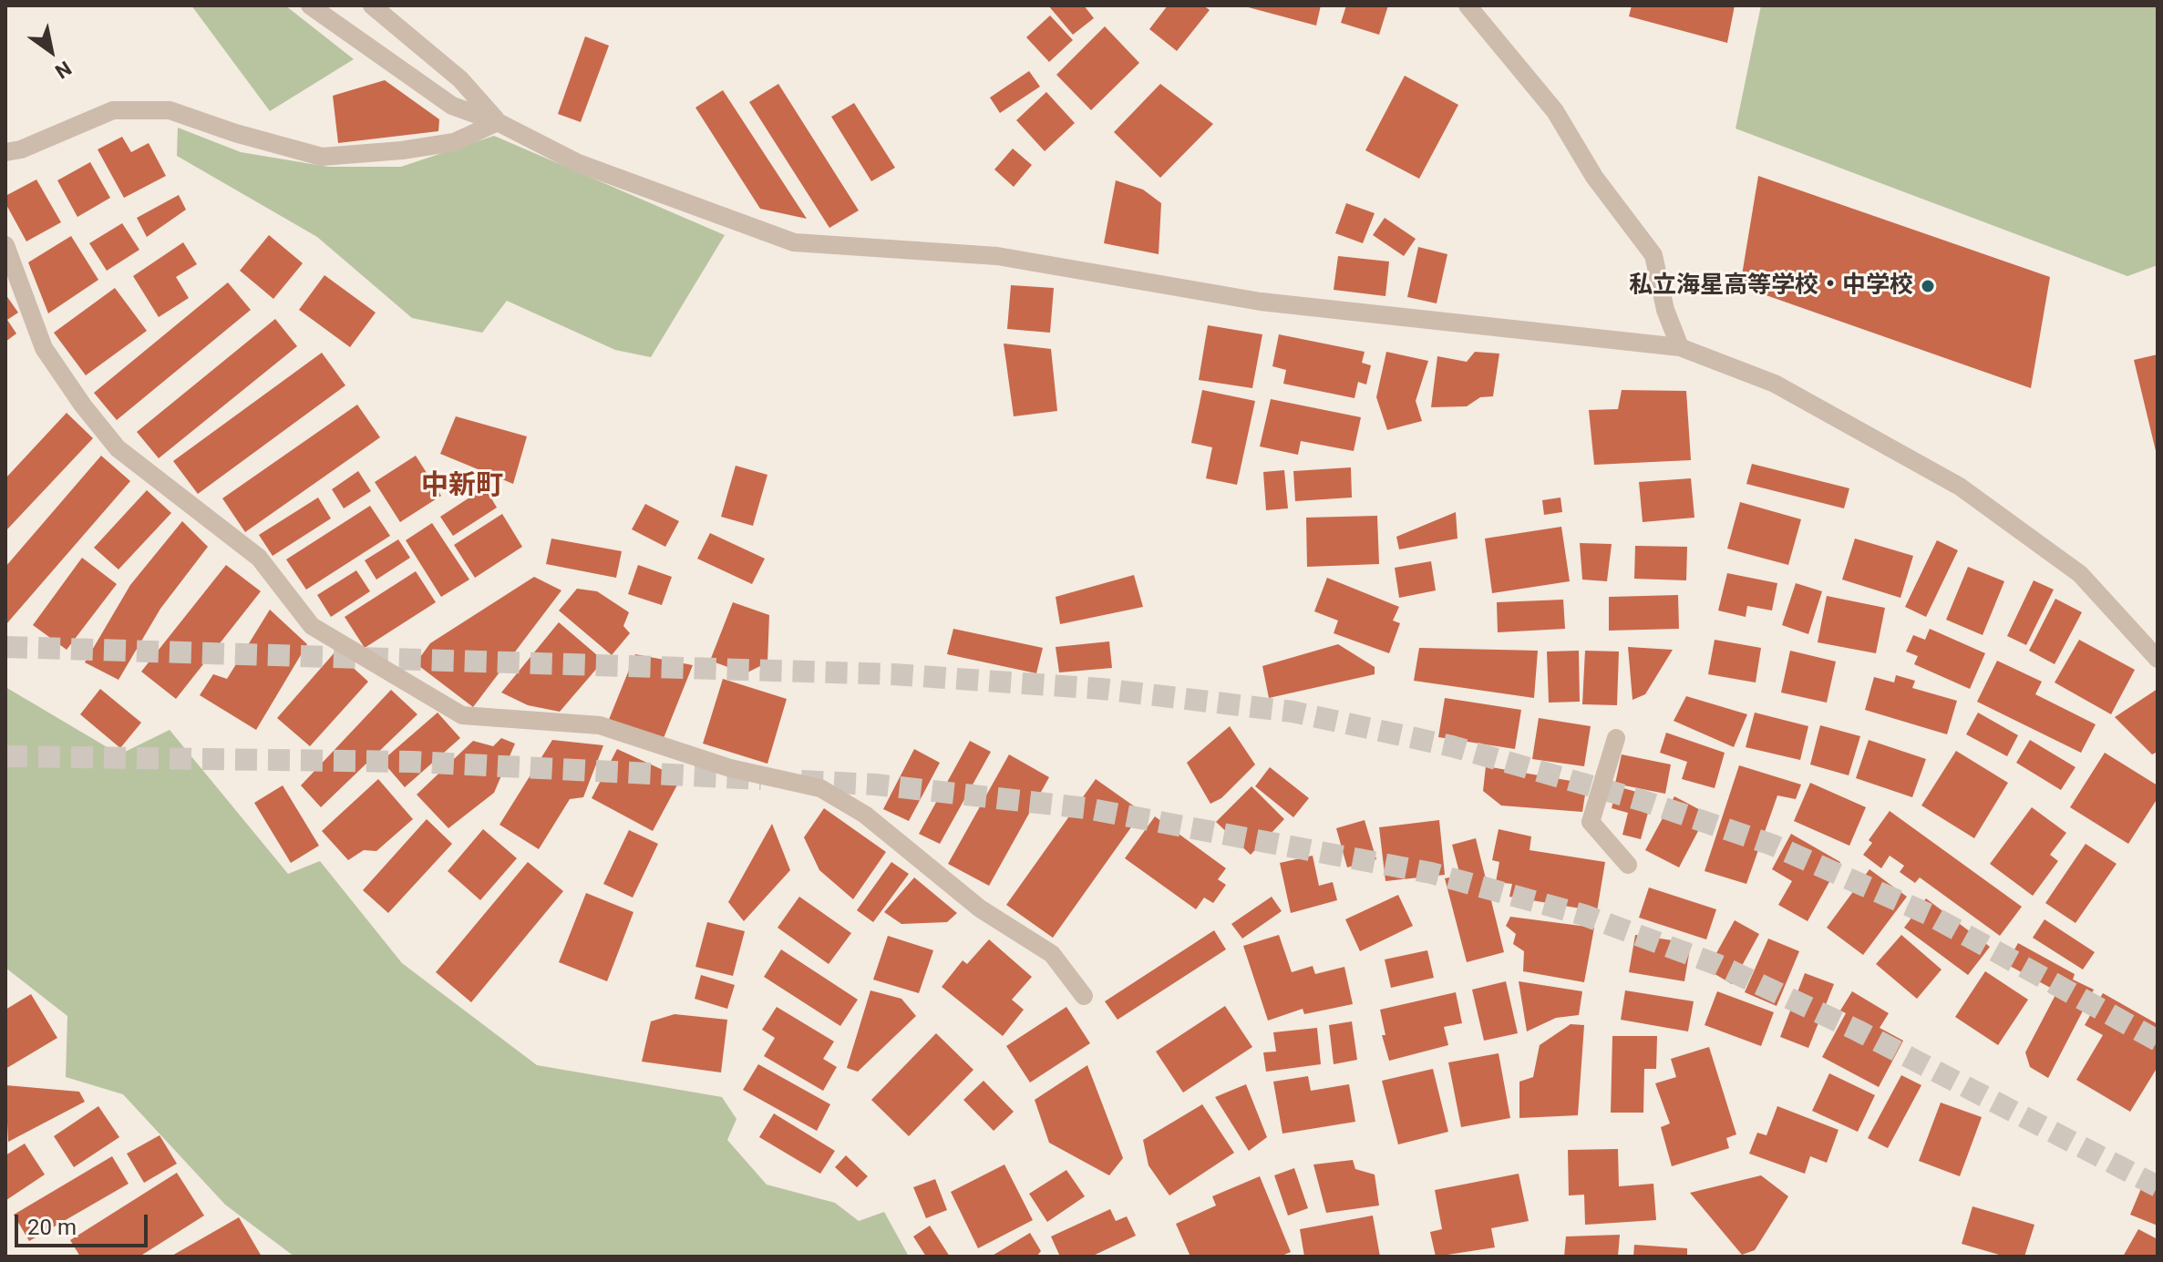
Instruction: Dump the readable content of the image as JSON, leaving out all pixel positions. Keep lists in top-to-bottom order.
{
  "districts": ["中新町"],
  "places": ["私立海星高等学校・中学校"],
  "scale_bar": "20 m",
  "north": "bottom right"
}
